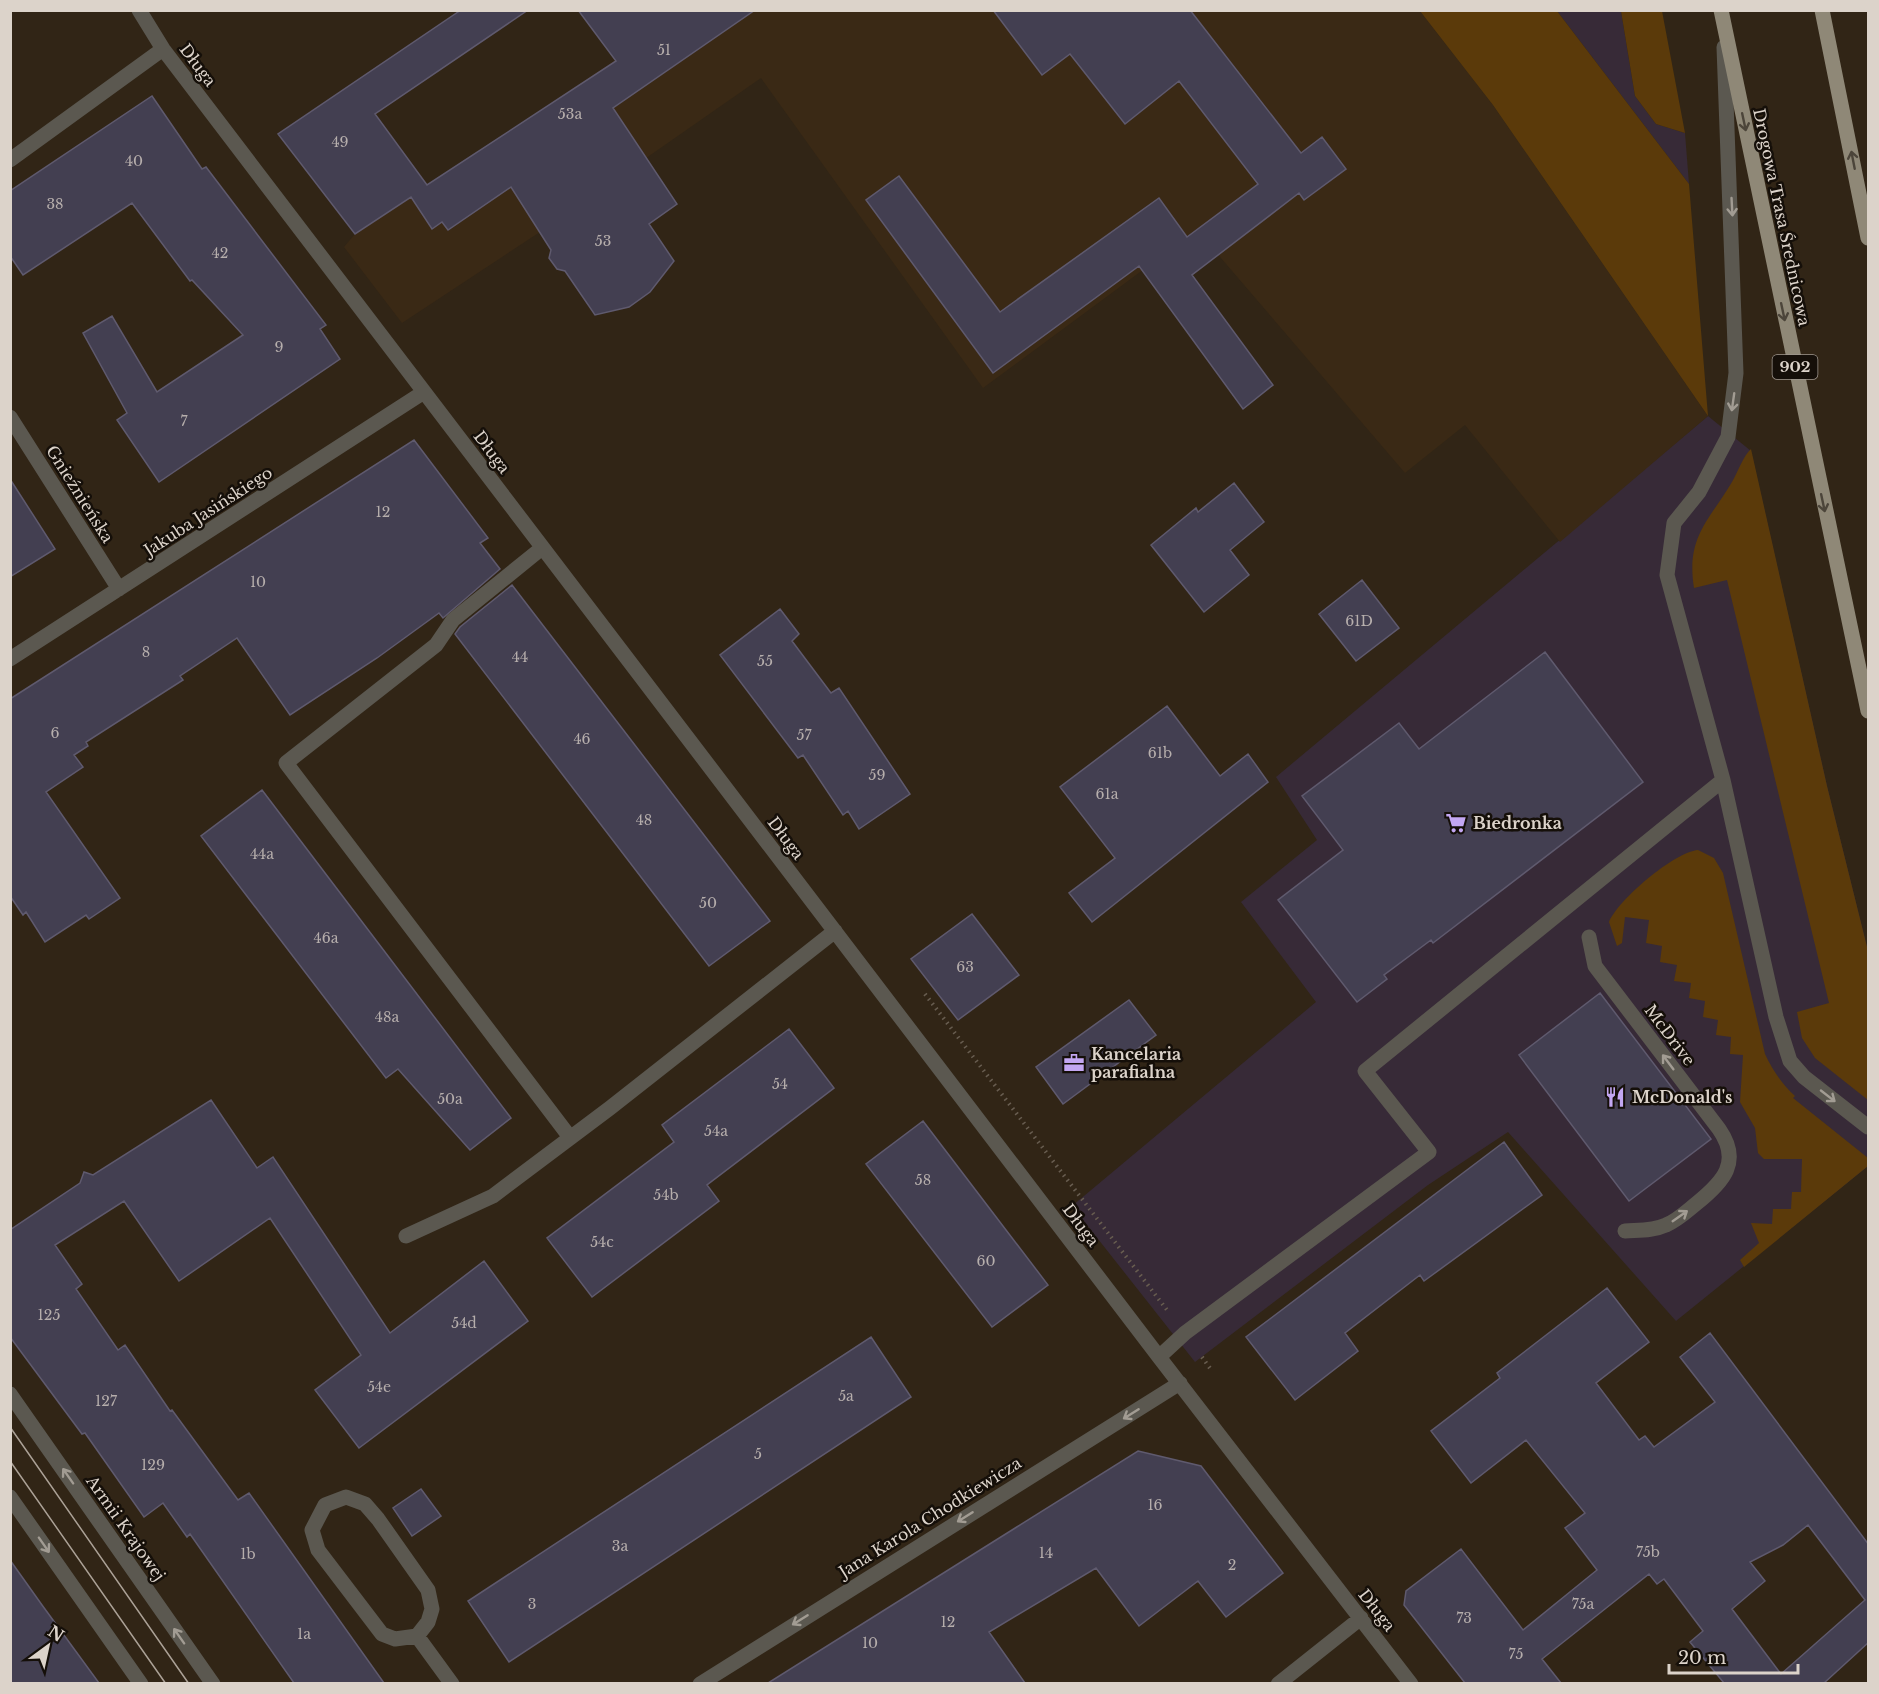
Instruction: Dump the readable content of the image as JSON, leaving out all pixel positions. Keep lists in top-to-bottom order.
{
  "streets": {
    "main road": ["Drogowa Trasa Średnicowa", "902"],
    "street": [
      "Długa",
      "Gnieźnieńska",
      "Jakuba Jasińskiego",
      "McDrive",
      "Jana Karola Chodkiewicza",
      "Armii Krajowej"
    ]
  },
  "crossings": [
    ["Długa", "Jakuba Jasińskiego"],
    ["Długa", "Jana Karola Chodkiewicza"],
    ["Gnieźnieńska", "Jakuba Jasińskiego"]
  ],
  "one_way": ["Jana Karola Chodkiewicza"],
  "places": {
    "supermarket": ["Biedronka"],
    "office": ["Kancelaria parafialna"],
    "restaurant": ["McDonald's"]
  },
  "house_numbers": [
    "51",
    "53a",
    "49",
    "40",
    "38",
    "53",
    "42",
    "9",
    "7",
    "12",
    "10",
    "61D",
    "8",
    "44",
    "55",
    "6",
    "57",
    "46",
    "61b",
    "59",
    "61a",
    "48",
    "44a",
    "50",
    "46a",
    "63",
    "48a",
    "54",
    "50a",
    "54a",
    "58",
    "54b",
    "54c",
    "60",
    "125",
    "54d",
    "54e",
    "5a",
    "127",
    "5",
    "129",
    "16",
    "3a",
    "75b",
    "14",
    "1b",
    "2",
    "3",
    "75a",
    "73",
    "12",
    "1a",
    "10",
    "75"
  ],
  "scale_bar": "20 m",
  "north": "top right"
}
